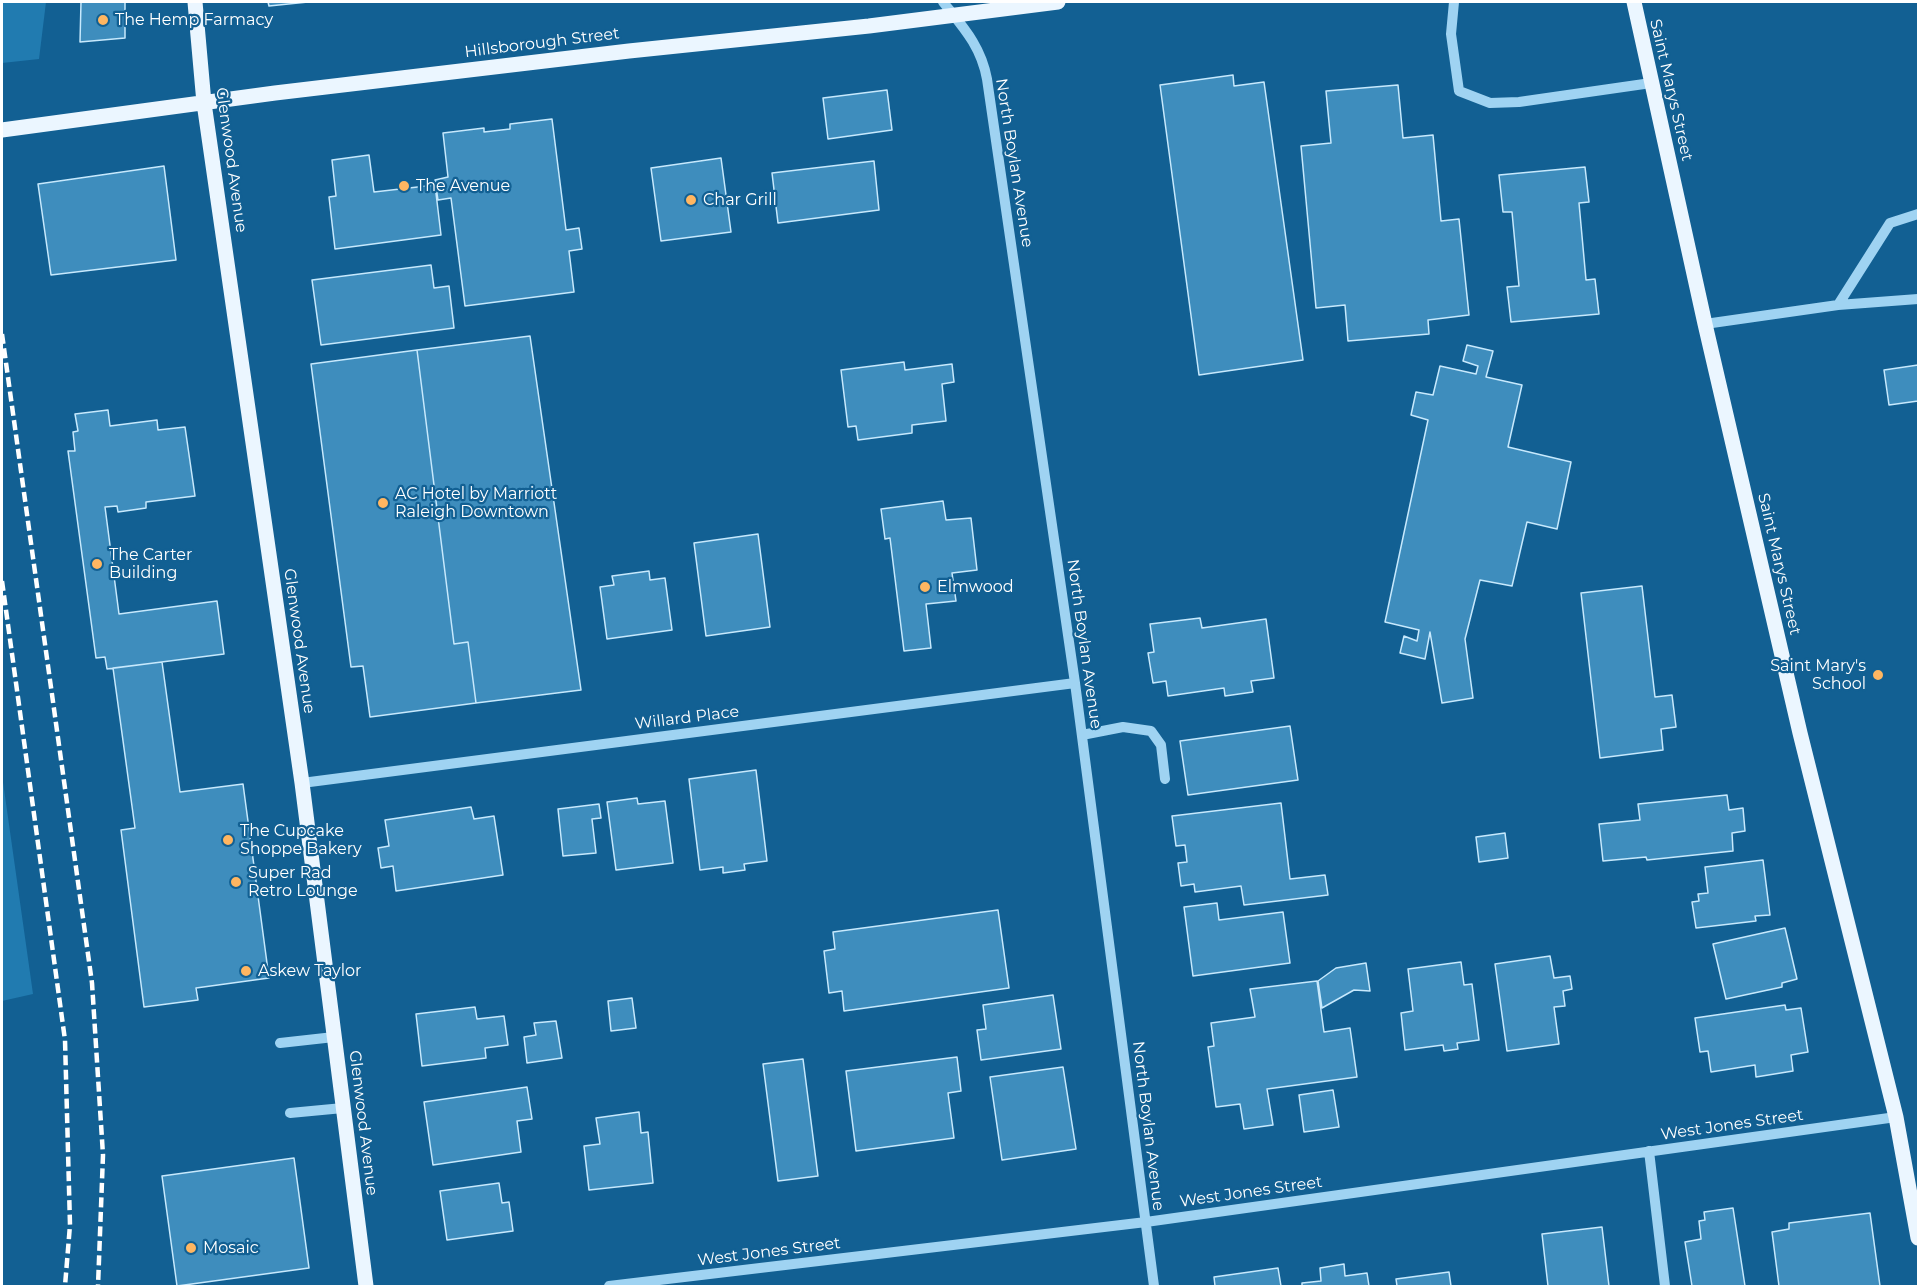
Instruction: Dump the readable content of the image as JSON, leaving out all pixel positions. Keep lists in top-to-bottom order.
{
  "streets": {
    "main road": ["Hillsborough Street", "Saint Marys Street", "Glenwood Avenue"],
    "street": ["North Boylan Avenue", "Willard Place", "West Jones Street"]
  },
  "crossings": [
    ["Hillsborough Street", "Glenwood Avenue"],
    ["Hillsborough Street", "North Boylan Avenue"],
    ["Saint Marys Street", "West Jones Street"],
    ["Glenwood Avenue", "Willard Place"],
    ["North Boylan Avenue", "Willard Place"],
    ["North Boylan Avenue", "West Jones Street"]
  ],
  "places": [
    "The Hemp Farmacy",
    "The Avenue",
    "Char Grill",
    "AC Hotel by Marriott Raleigh Downtown",
    "The Carter Building",
    "Elmwood",
    "Saint Mary's School",
    "The Cupcake Shoppe Bakery",
    "Super Rad Retro Lounge",
    "Askew Taylor",
    "Mosaic"
  ]
}
